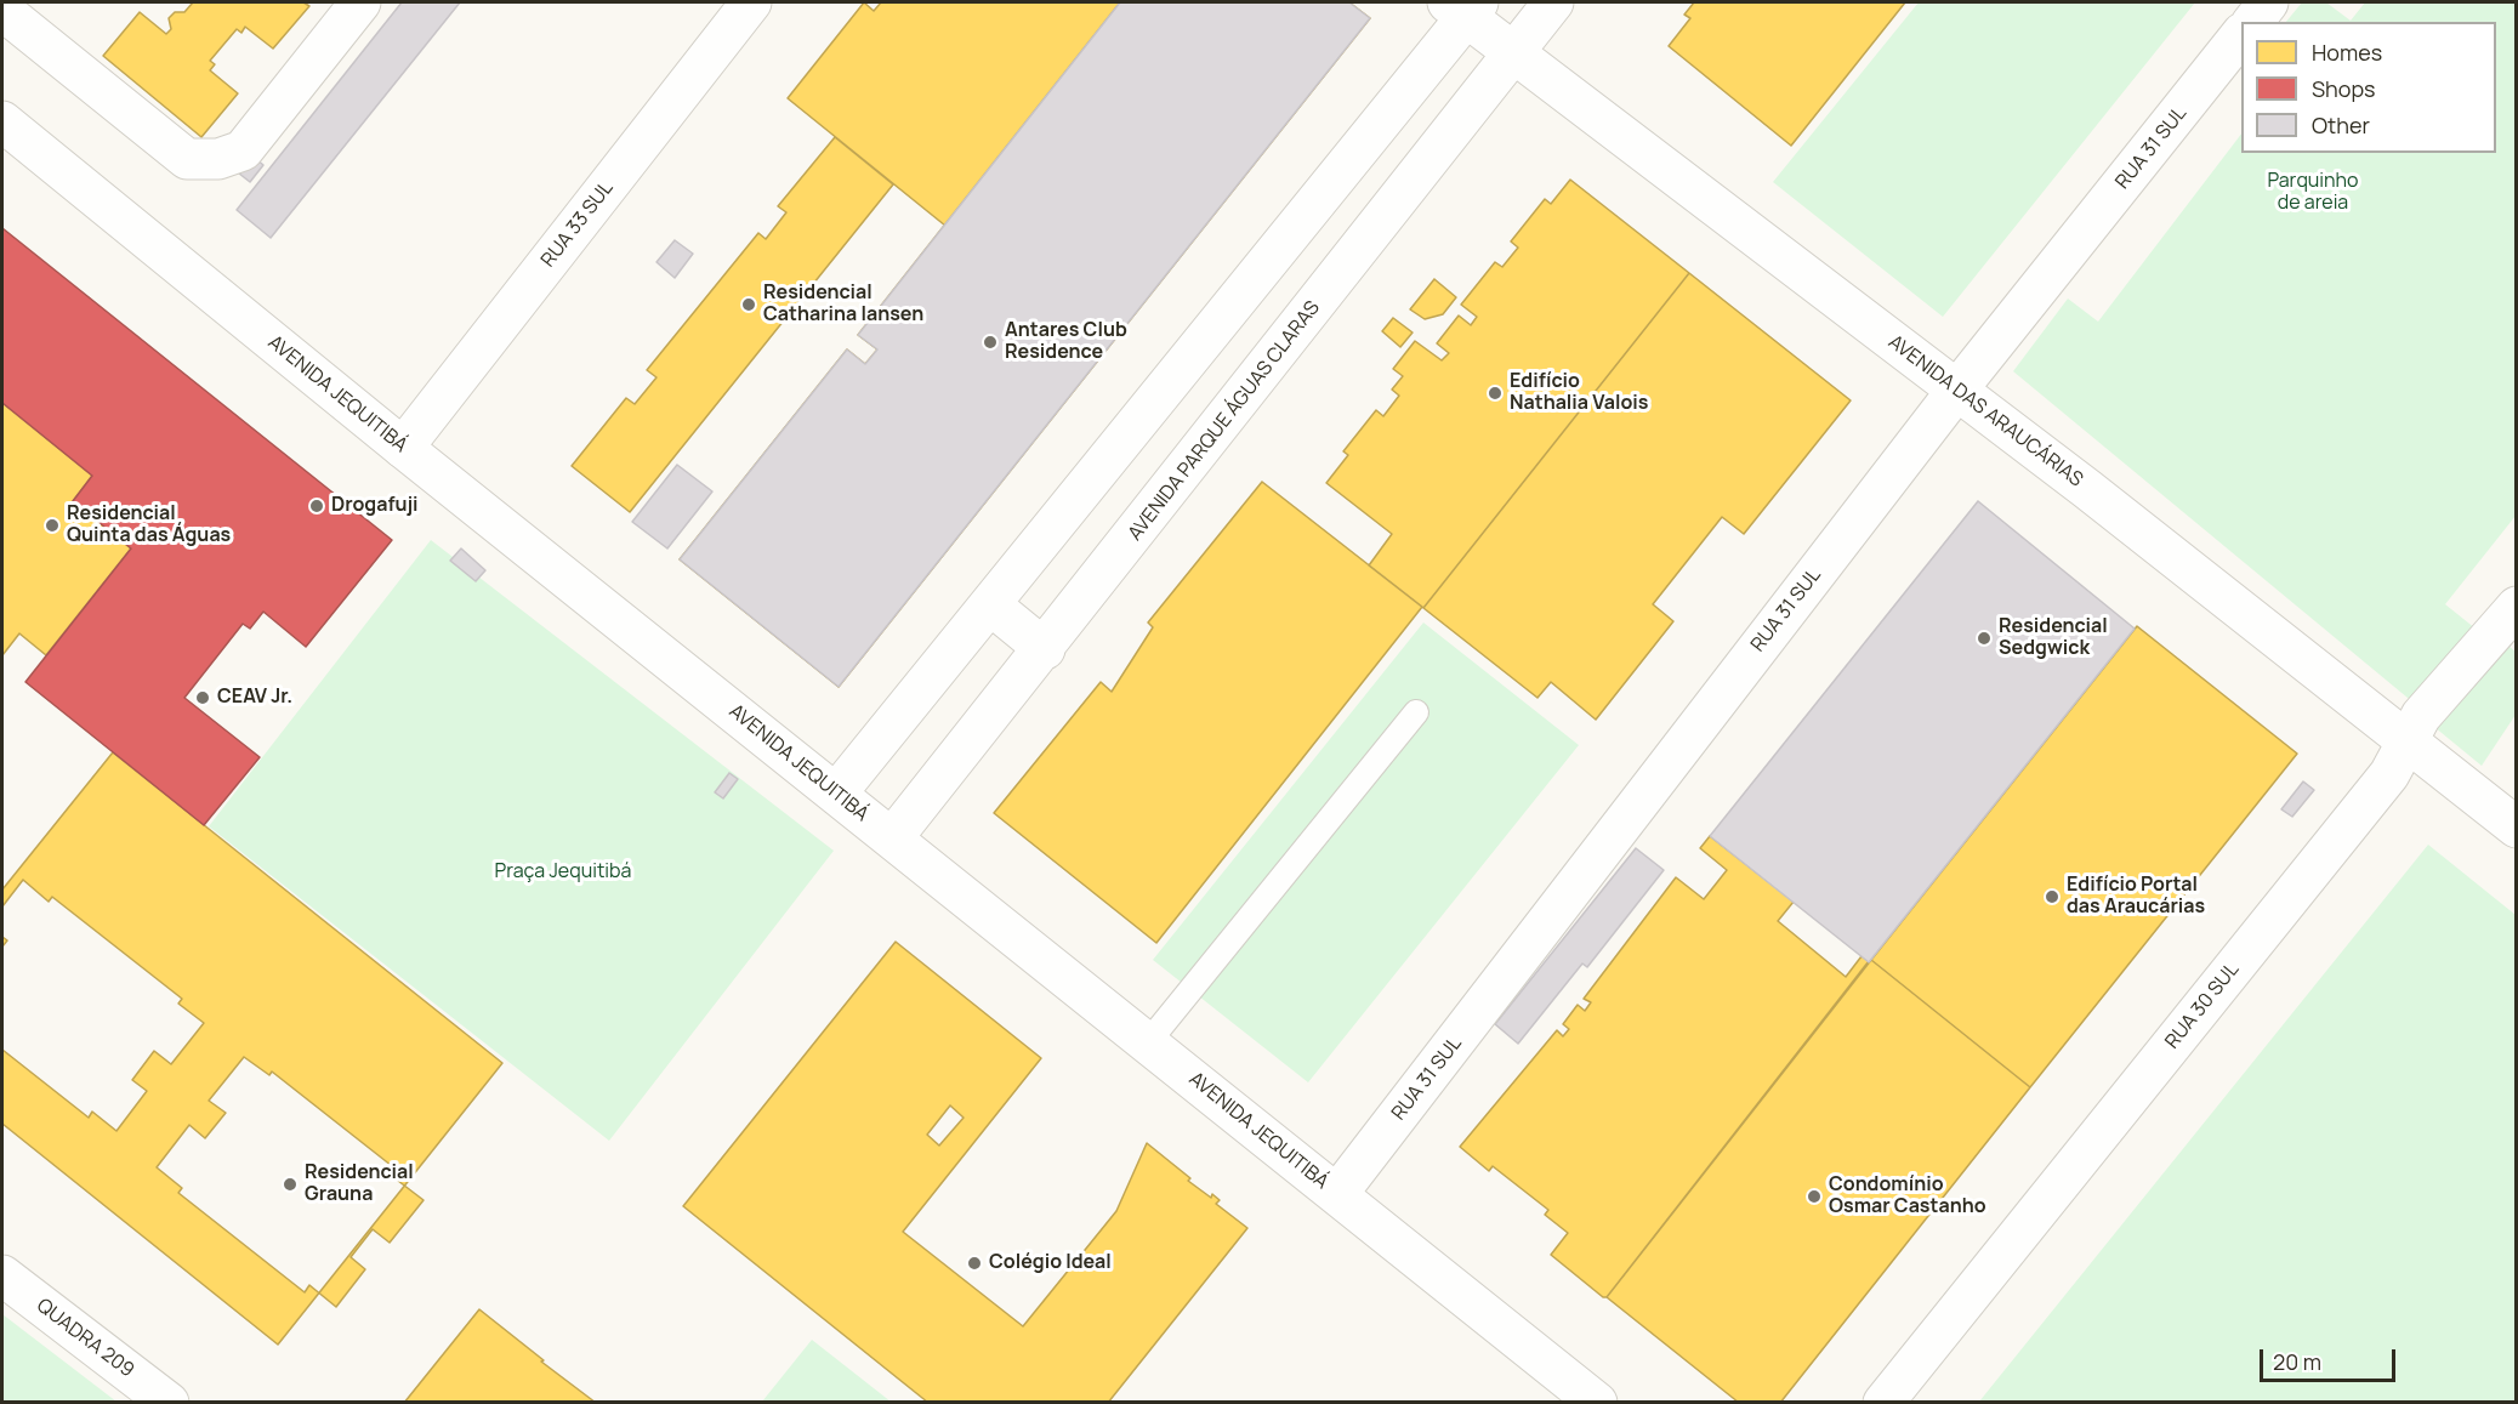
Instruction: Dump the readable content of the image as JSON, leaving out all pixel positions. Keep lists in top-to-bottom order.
{
  "streets": {
    "street": [
      "RUA 31 SUL",
      "RUA 33 SUL",
      "AVENIDA JEQUITIBÁ",
      "AVENIDA DAS ARAUCÁRIAS",
      "AVENIDA PARQUE ÁGUAS CLARAS",
      "RUA 30 SUL",
      "QUADRA 209"
    ]
  },
  "crossings": [
    ["RUA 31 SUL", "AVENIDA JEQUITIBÁ"],
    ["RUA 31 SUL", "AVENIDA DAS ARAUCÁRIAS"],
    ["RUA 33 SUL", "AVENIDA JEQUITIBÁ"],
    ["AVENIDA JEQUITIBÁ", "AVENIDA PARQUE ÁGUAS CLARAS"],
    ["AVENIDA DAS ARAUCÁRIAS", "AVENIDA PARQUE ÁGUAS CLARAS"],
    ["AVENIDA DAS ARAUCÁRIAS", "RUA 30 SUL"]
  ],
  "parks": ["Parquinho de areia", "Praça Jequitibá"],
  "places": [
    "Residencial Catharina Iansen",
    "Antares Club Residence",
    "Edifício Nathalia Valois",
    "Drogafuji",
    "Residencial Quinta das Águas",
    "Residencial Sedgwick",
    "CEAV Jr.",
    "Edifício Portal das Araucárias",
    "Residencial Grauna",
    "Condomínio Osmar Castanho",
    "Colégio Ideal"
  ],
  "legend": ["Homes", "Shops", "Other"],
  "scale_bar": "20 m"
}
